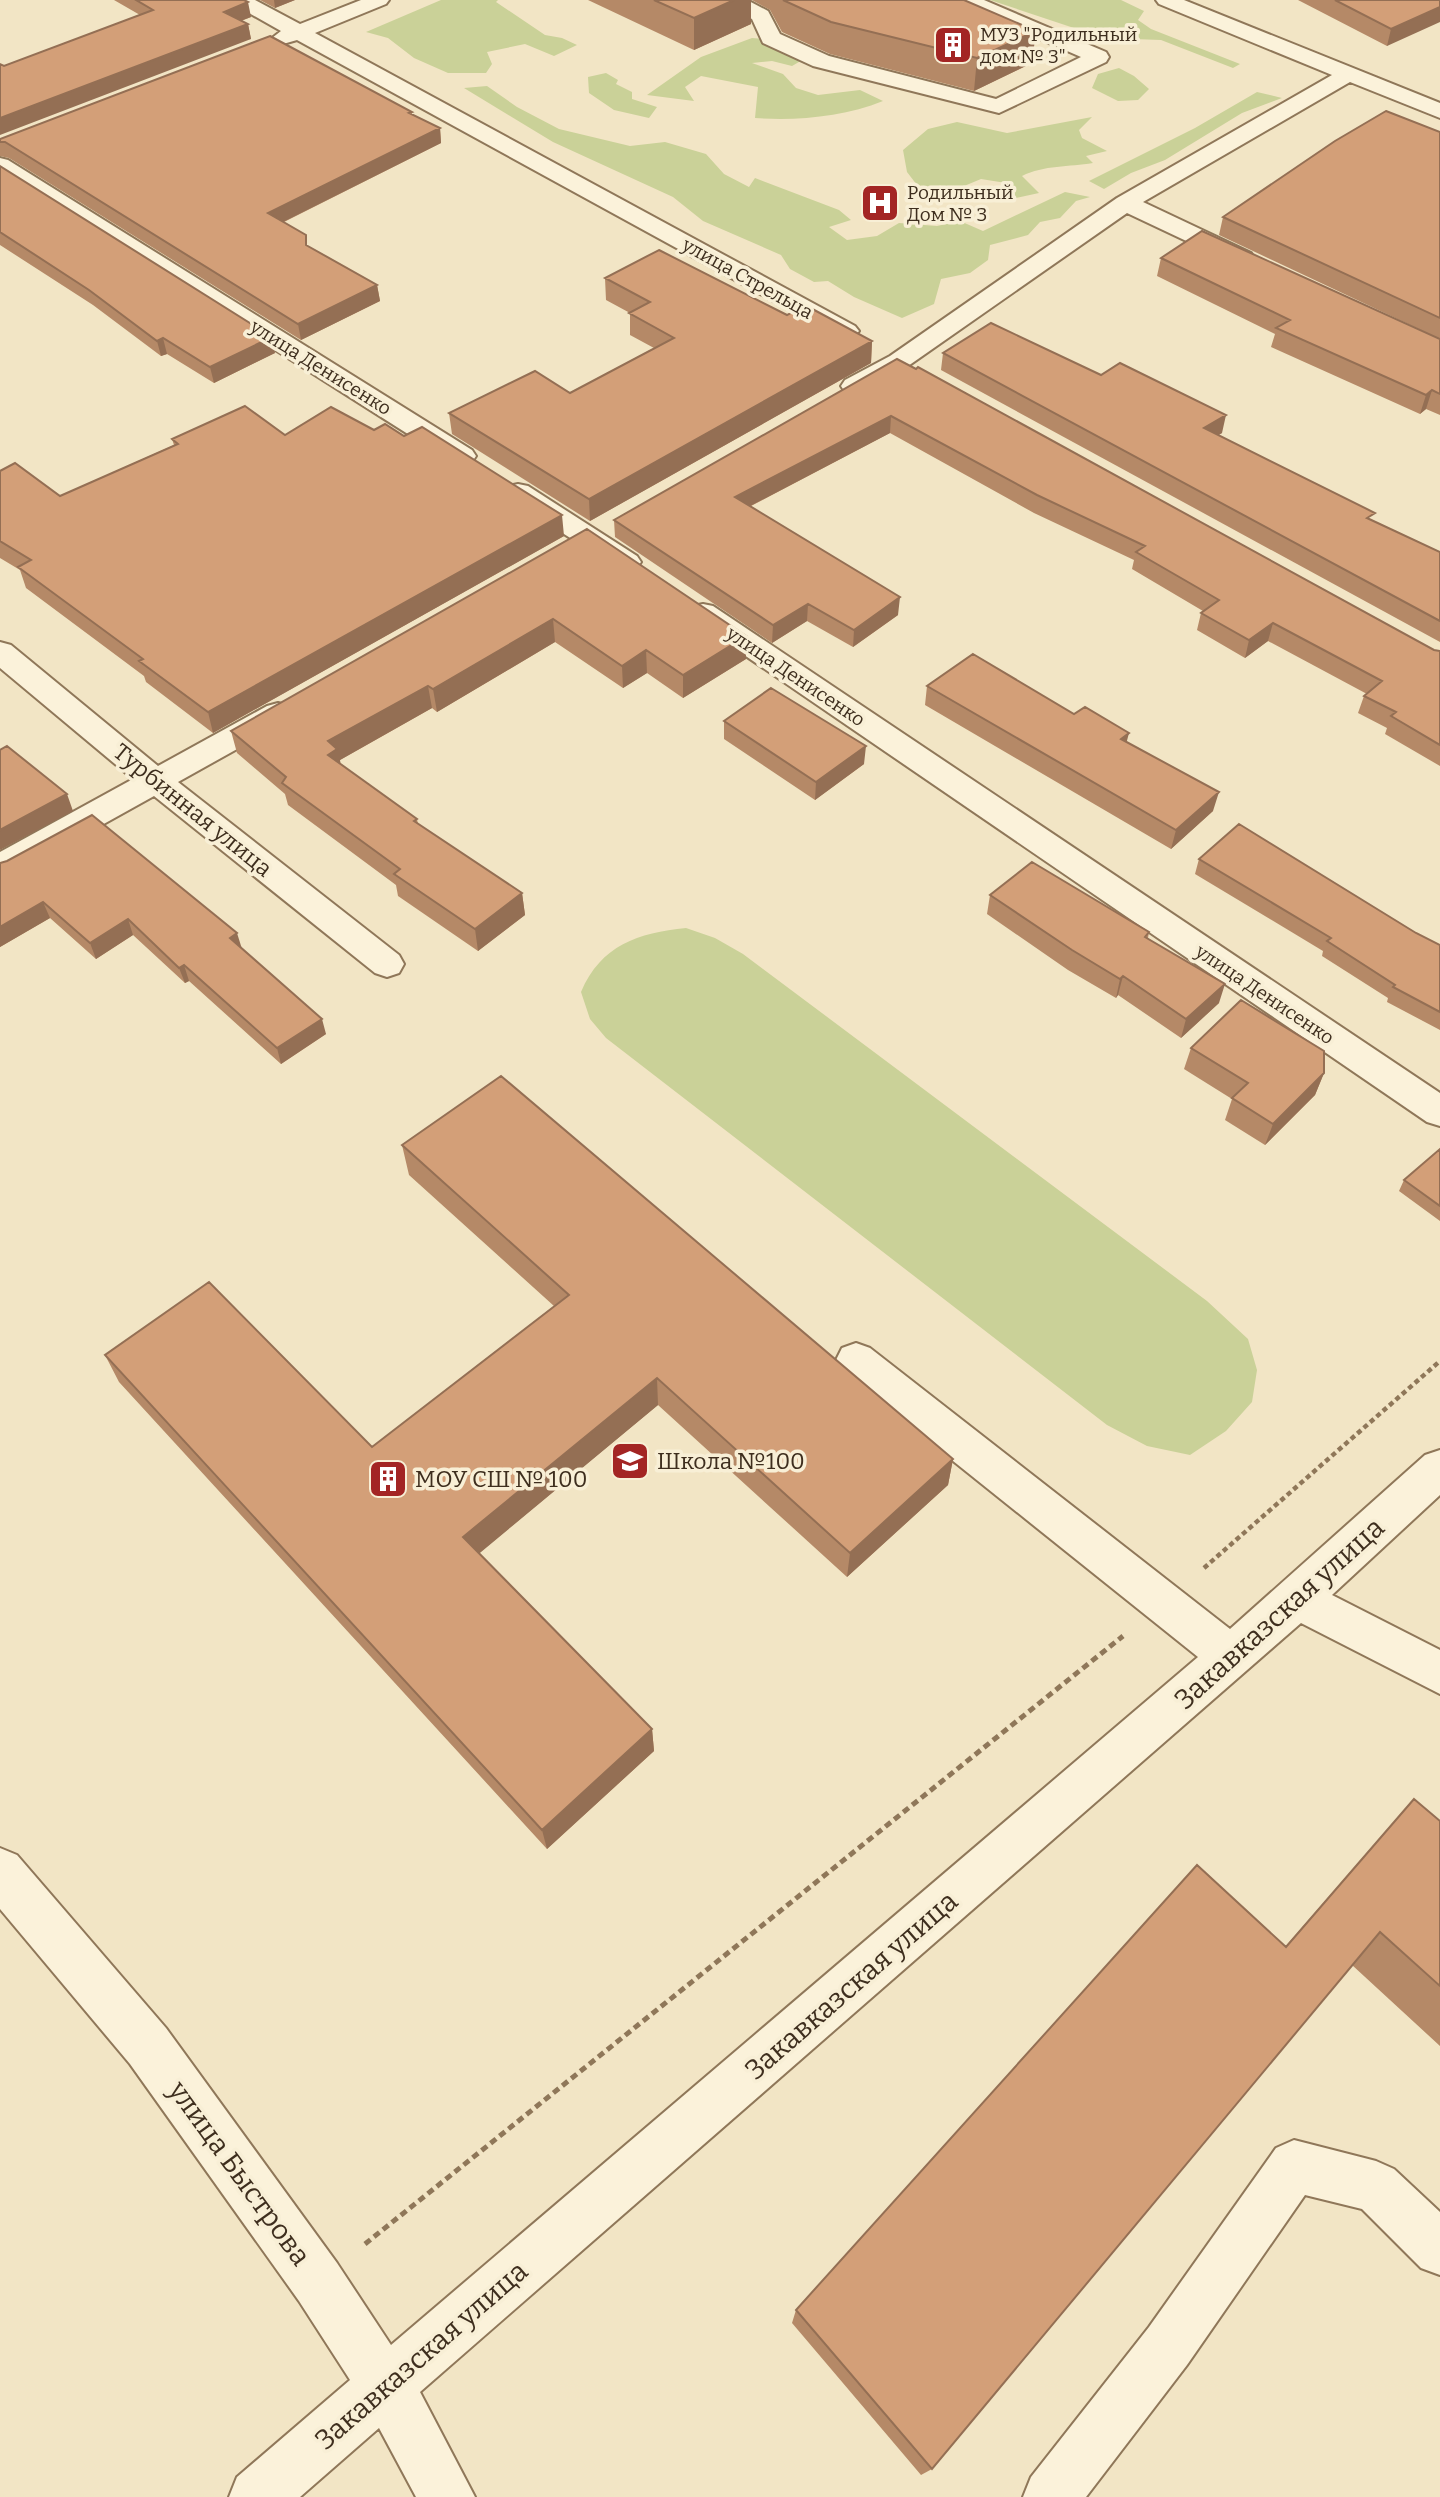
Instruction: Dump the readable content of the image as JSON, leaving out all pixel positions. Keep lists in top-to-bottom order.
{
  "streets": {
    "street": [
      "улица Стрельца",
      "улица Денисенко",
      "Турбинная улица",
      "Закавказская улица",
      "улица Быстрова"
    ]
  },
  "crossings": [
    ["Закавказская улица", "улица Быстрова"]
  ],
  "places": {
    "building": ["МУЗ \"Родильный дом № 3\"", "МОУ СШ № 100"],
    "hospital": ["Родильный Дом № 3"],
    "school or university": ["Школа №100"]
  }
}
